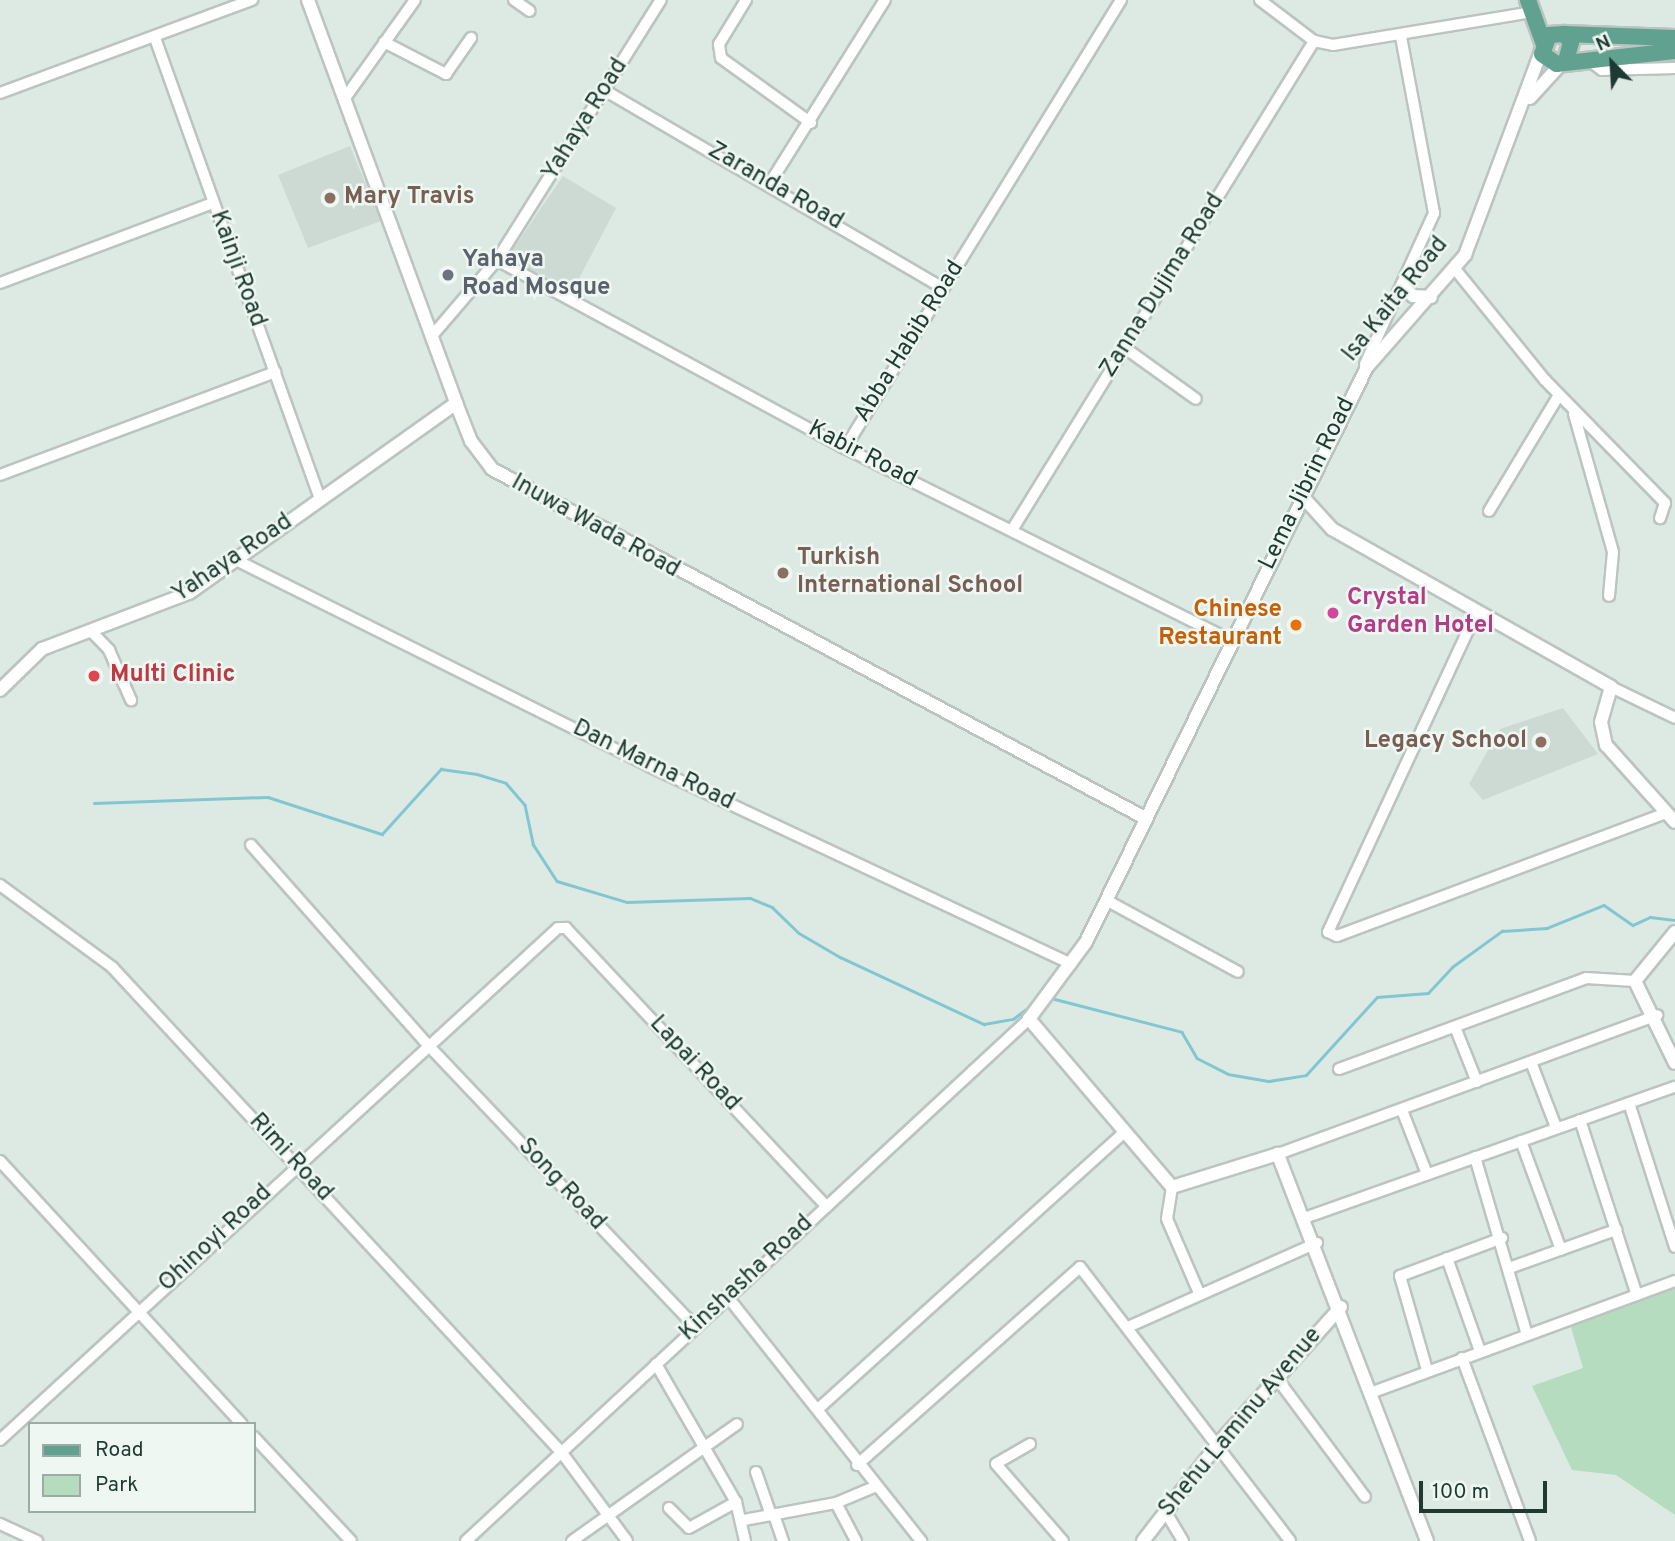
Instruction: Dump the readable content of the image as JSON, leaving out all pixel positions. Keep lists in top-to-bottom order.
{
  "streets": {
    "street": [
      "Yahaya Road",
      "Zaranda Road",
      "Kainji Road",
      "Zanna Dujima Road",
      "Isa Kaita Road",
      "Abba Habib Road",
      "Kabir Road",
      "Lema Jibrin Road",
      "Inuwa Wada Road",
      "Dan Marna Road",
      "Lapai Road",
      "Rimi Road",
      "Song Road",
      "Ohinoyi Road",
      "Kinshasha Road",
      "Shehu Laminu Avenue"
    ]
  },
  "crossings": [
    ["Yahaya Road", "Zaranda Road"],
    ["Yahaya Road", "Kainji Road"],
    ["Yahaya Road", "Kabir Road"],
    ["Yahaya Road", "Inuwa Wada Road"],
    ["Yahaya Road", "Dan Marna Road"],
    ["Zaranda Road", "Abba Habib Road"],
    ["Zanna Dujima Road", "Kabir Road"],
    ["Isa Kaita Road", "Lema Jibrin Road"],
    ["Abba Habib Road", "Kabir Road"],
    ["Kabir Road", "Lema Jibrin Road"],
    ["Lema Jibrin Road", "Inuwa Wada Road"],
    ["Lema Jibrin Road", "Dan Marna Road"],
    ["Lema Jibrin Road", "Kinshasha Road"],
    ["Lapai Road", "Ohinoyi Road"],
    ["Lapai Road", "Kinshasha Road"],
    ["Rimi Road", "Ohinoyi Road"],
    ["Rimi Road", "Kinshasha Road"],
    ["Song Road", "Ohinoyi Road"],
    ["Song Road", "Kinshasha Road"]
  ],
  "places": [
    "Mary Travis",
    "Yahaya Road Mosque",
    "Turkish International School",
    "Crystal Garden Hotel",
    "Chinese Restaurant",
    "Multi Clinic",
    "Legacy School"
  ],
  "legend": ["Road", "Park"],
  "scale_bar": "100 m",
  "north": "top left"
}
